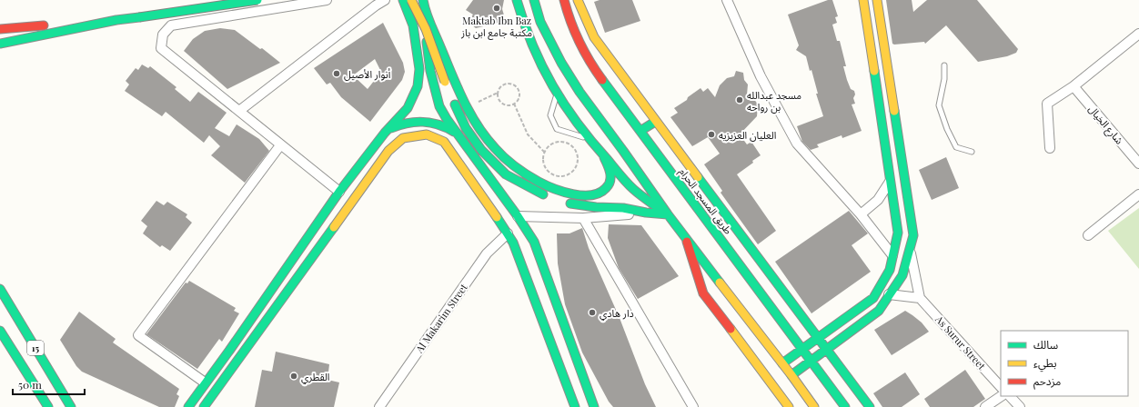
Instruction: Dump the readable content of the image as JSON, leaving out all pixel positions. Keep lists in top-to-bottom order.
{
  "streets": {
    "main road": ["طريق المسجد الحرام", "15"],
    "street": ["شارع الخيال", "Al Makarim Street", "As Surur Street"]
  },
  "places": [
    "Maktab Ibn Baz مكتبة جامع ابن باز",
    "أنوار الأصيل",
    "مسجد عبدالله بن رواحه",
    "العليان العزيزيه",
    "دار هادي",
    "القطري"
  ],
  "legend": ["سالك", "بطيء", "مزدحم"],
  "scale_bar": "50 m"
}
